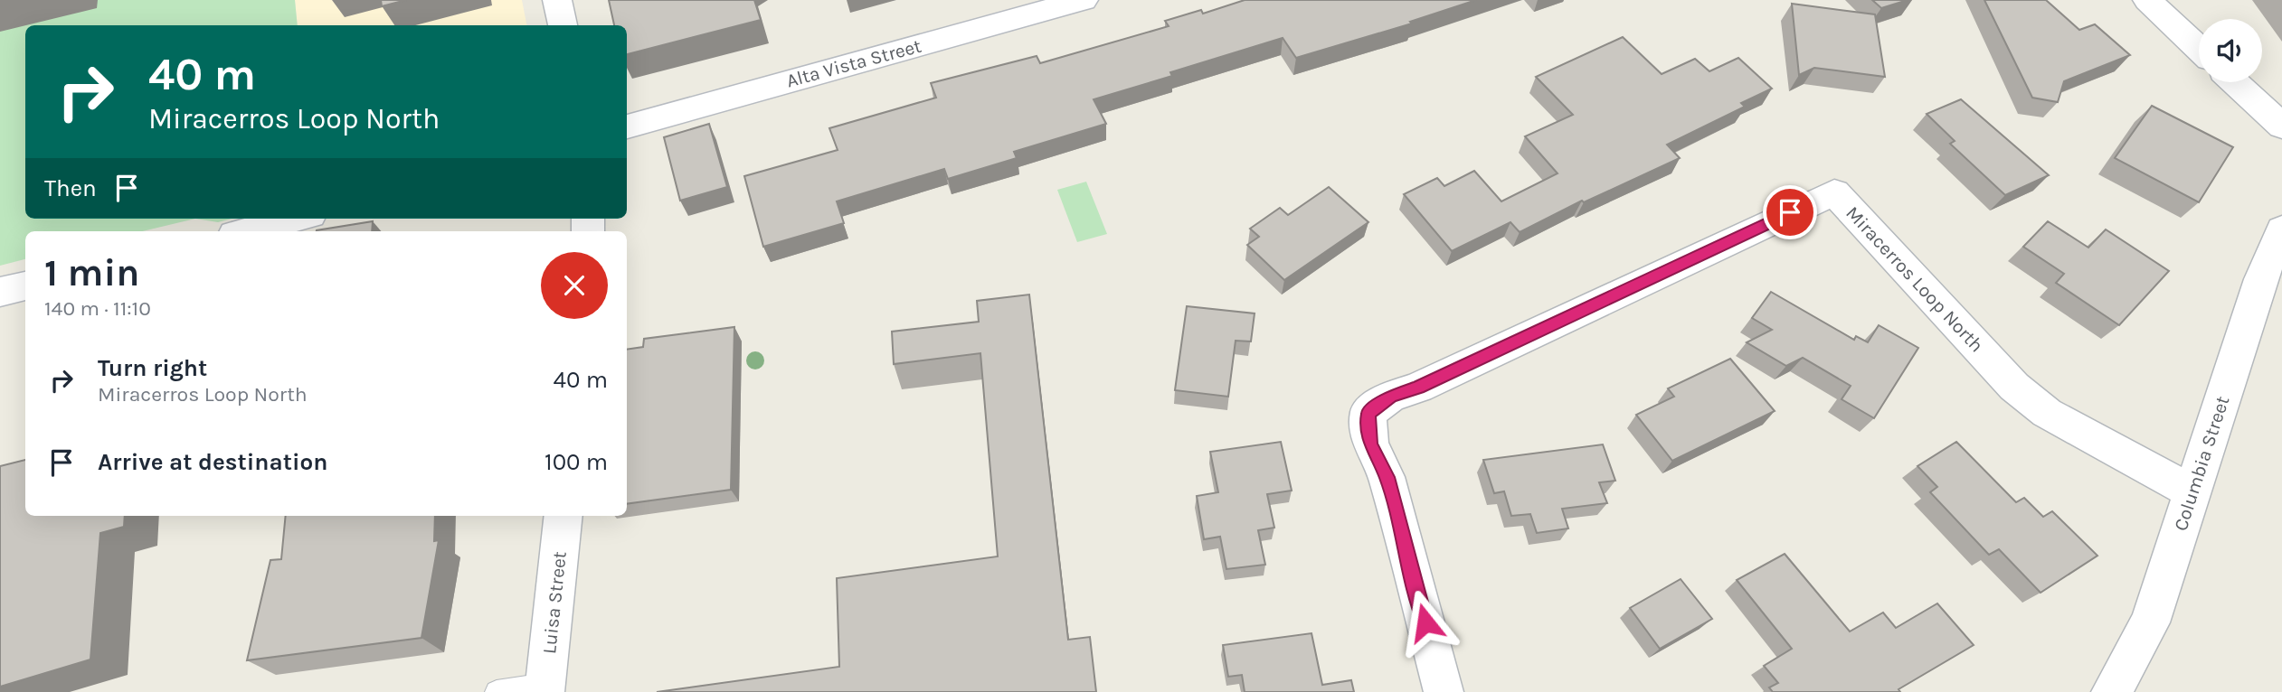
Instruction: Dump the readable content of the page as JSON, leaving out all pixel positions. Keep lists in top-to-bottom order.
{
  "streets": {
    "street": [
      "Alta Vista Street",
      "Miracerros Loop North",
      "Columbia Street",
      "Luisa Street"
    ]
  },
  "crossings": [
    ["Miracerros Loop North", "Columbia Street"]
  ],
  "page": {
    "turn": ["40 m", "Miracerros Loop North"],
    "then": "Then",
    "heading": ["1 min", "140 m · 11:10"],
    "list": [
      {
        "name": "Turn right",
        "note": "Miracerros Loop North",
        "value": "40 m"
      },
      {
        "name": "Arrive at destination",
        "value": "100 m"
      }
    ]
  }
}
